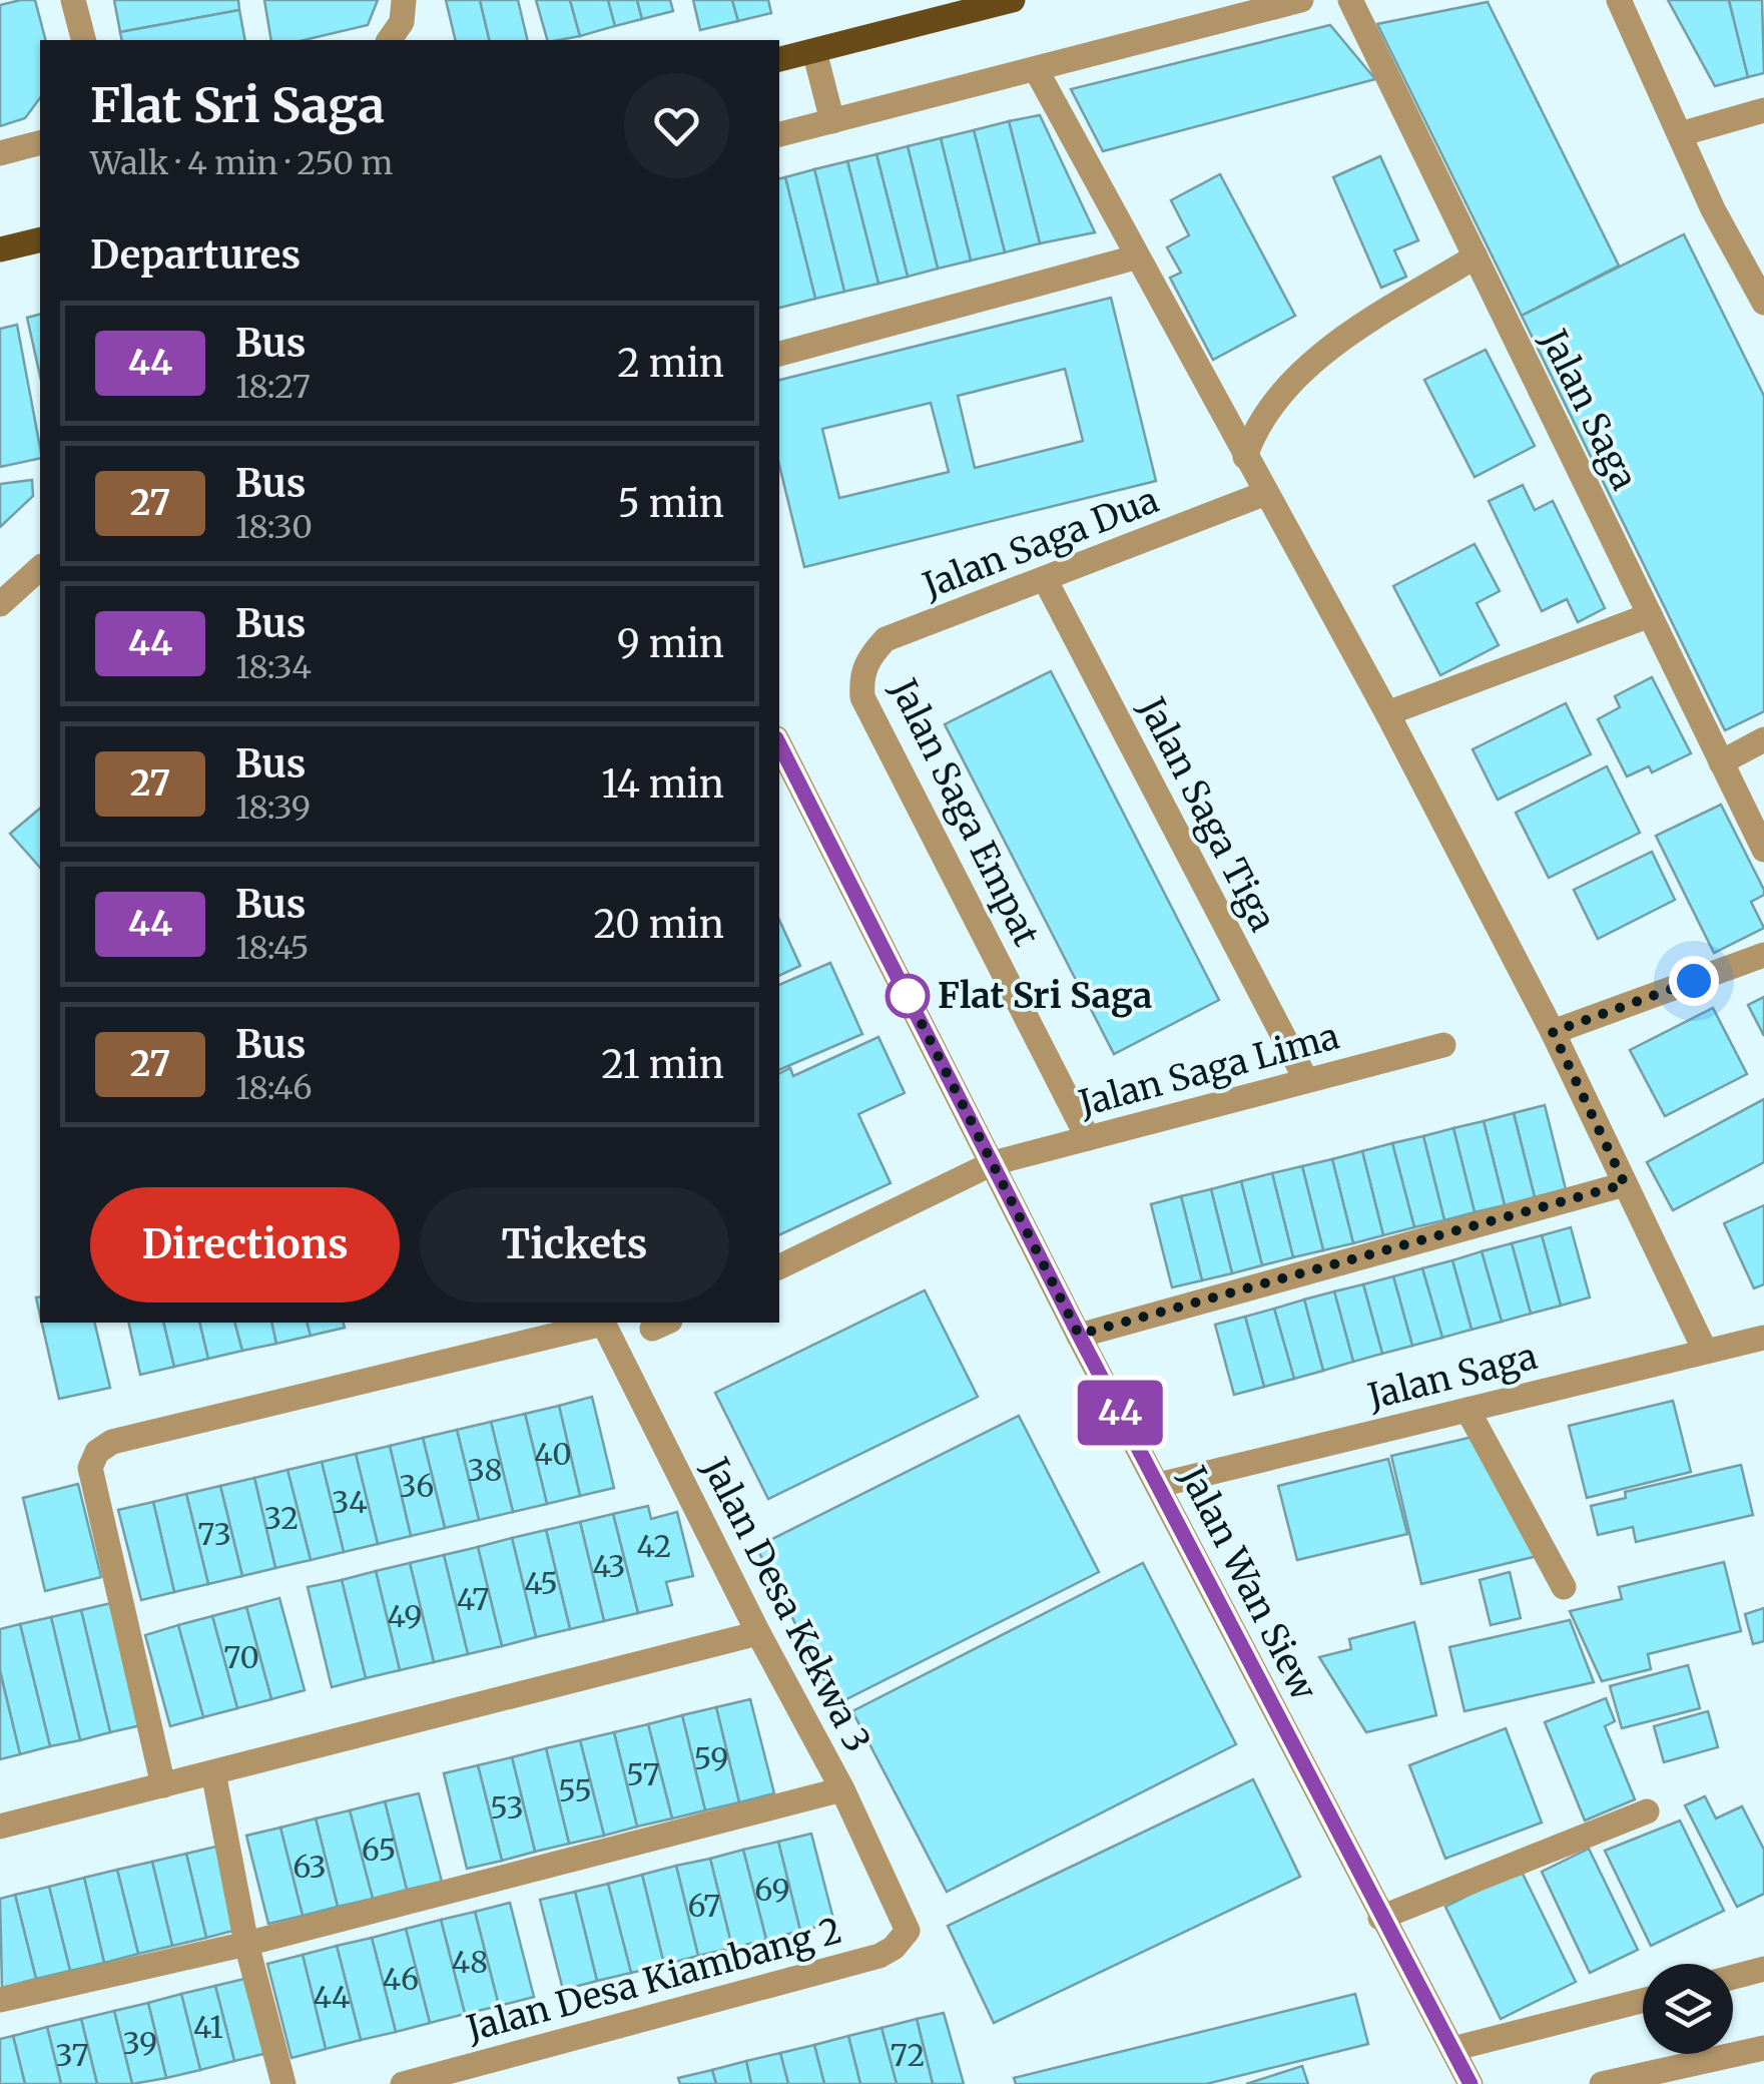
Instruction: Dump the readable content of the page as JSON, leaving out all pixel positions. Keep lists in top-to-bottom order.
{
  "streets": {
    "street": [
      "Jalan Saga",
      "Jalan Saga Dua",
      "Jalan Saga Empat",
      "Jalan Saga Tiga",
      "Jalan Saga Lima",
      "Jalan Wan Siew",
      "Jalan Desa Kekwa 3",
      "Jalan Desa Kiambang 2"
    ]
  },
  "crossings": [
    ["Jalan Saga", "Jalan Wan Siew"],
    ["Jalan Saga Dua", "Jalan Saga Empat"],
    ["Jalan Saga Dua", "Jalan Saga Tiga"],
    ["Jalan Saga Empat", "Jalan Saga Lima"],
    ["Jalan Saga Tiga", "Jalan Saga Lima"],
    ["Jalan Saga Lima", "Jalan Wan Siew"],
    ["Jalan Desa Kekwa 3", "Jalan Desa Kiambang 2"]
  ],
  "places": ["Flat Sri Saga"],
  "lines": ["bus line 44"],
  "house_numbers": [
    "40",
    "38",
    "36",
    "34",
    "32",
    "73",
    "42",
    "43",
    "45",
    "47",
    "49",
    "70",
    "59",
    "57",
    "55",
    "53",
    "65",
    "63",
    "69",
    "67",
    "48",
    "46",
    "44",
    "41",
    "39",
    "37",
    "72"
  ],
  "page": {
    "on_map": "44",
    "heading": [
      ["Flat Sri Saga", "Walk · 4 min · 250 m"],
      "Departures"
    ],
    "list": [
      {
        "mark": "44",
        "name": "Bus",
        "note": "18:27",
        "value": "2 min"
      },
      {
        "mark": "27",
        "name": "Bus",
        "note": "18:30",
        "value": "5 min"
      },
      {
        "mark": "44",
        "name": "Bus",
        "note": "18:34",
        "value": "9 min"
      },
      {
        "mark": "27",
        "name": "Bus",
        "note": "18:39",
        "value": "14 min"
      },
      {
        "mark": "44",
        "name": "Bus",
        "note": "18:45",
        "value": "20 min"
      },
      {
        "mark": "27",
        "name": "Bus",
        "note": "18:46",
        "value": "21 min"
      }
    ],
    "buttons": ["Directions", "Tickets"]
  }
}
